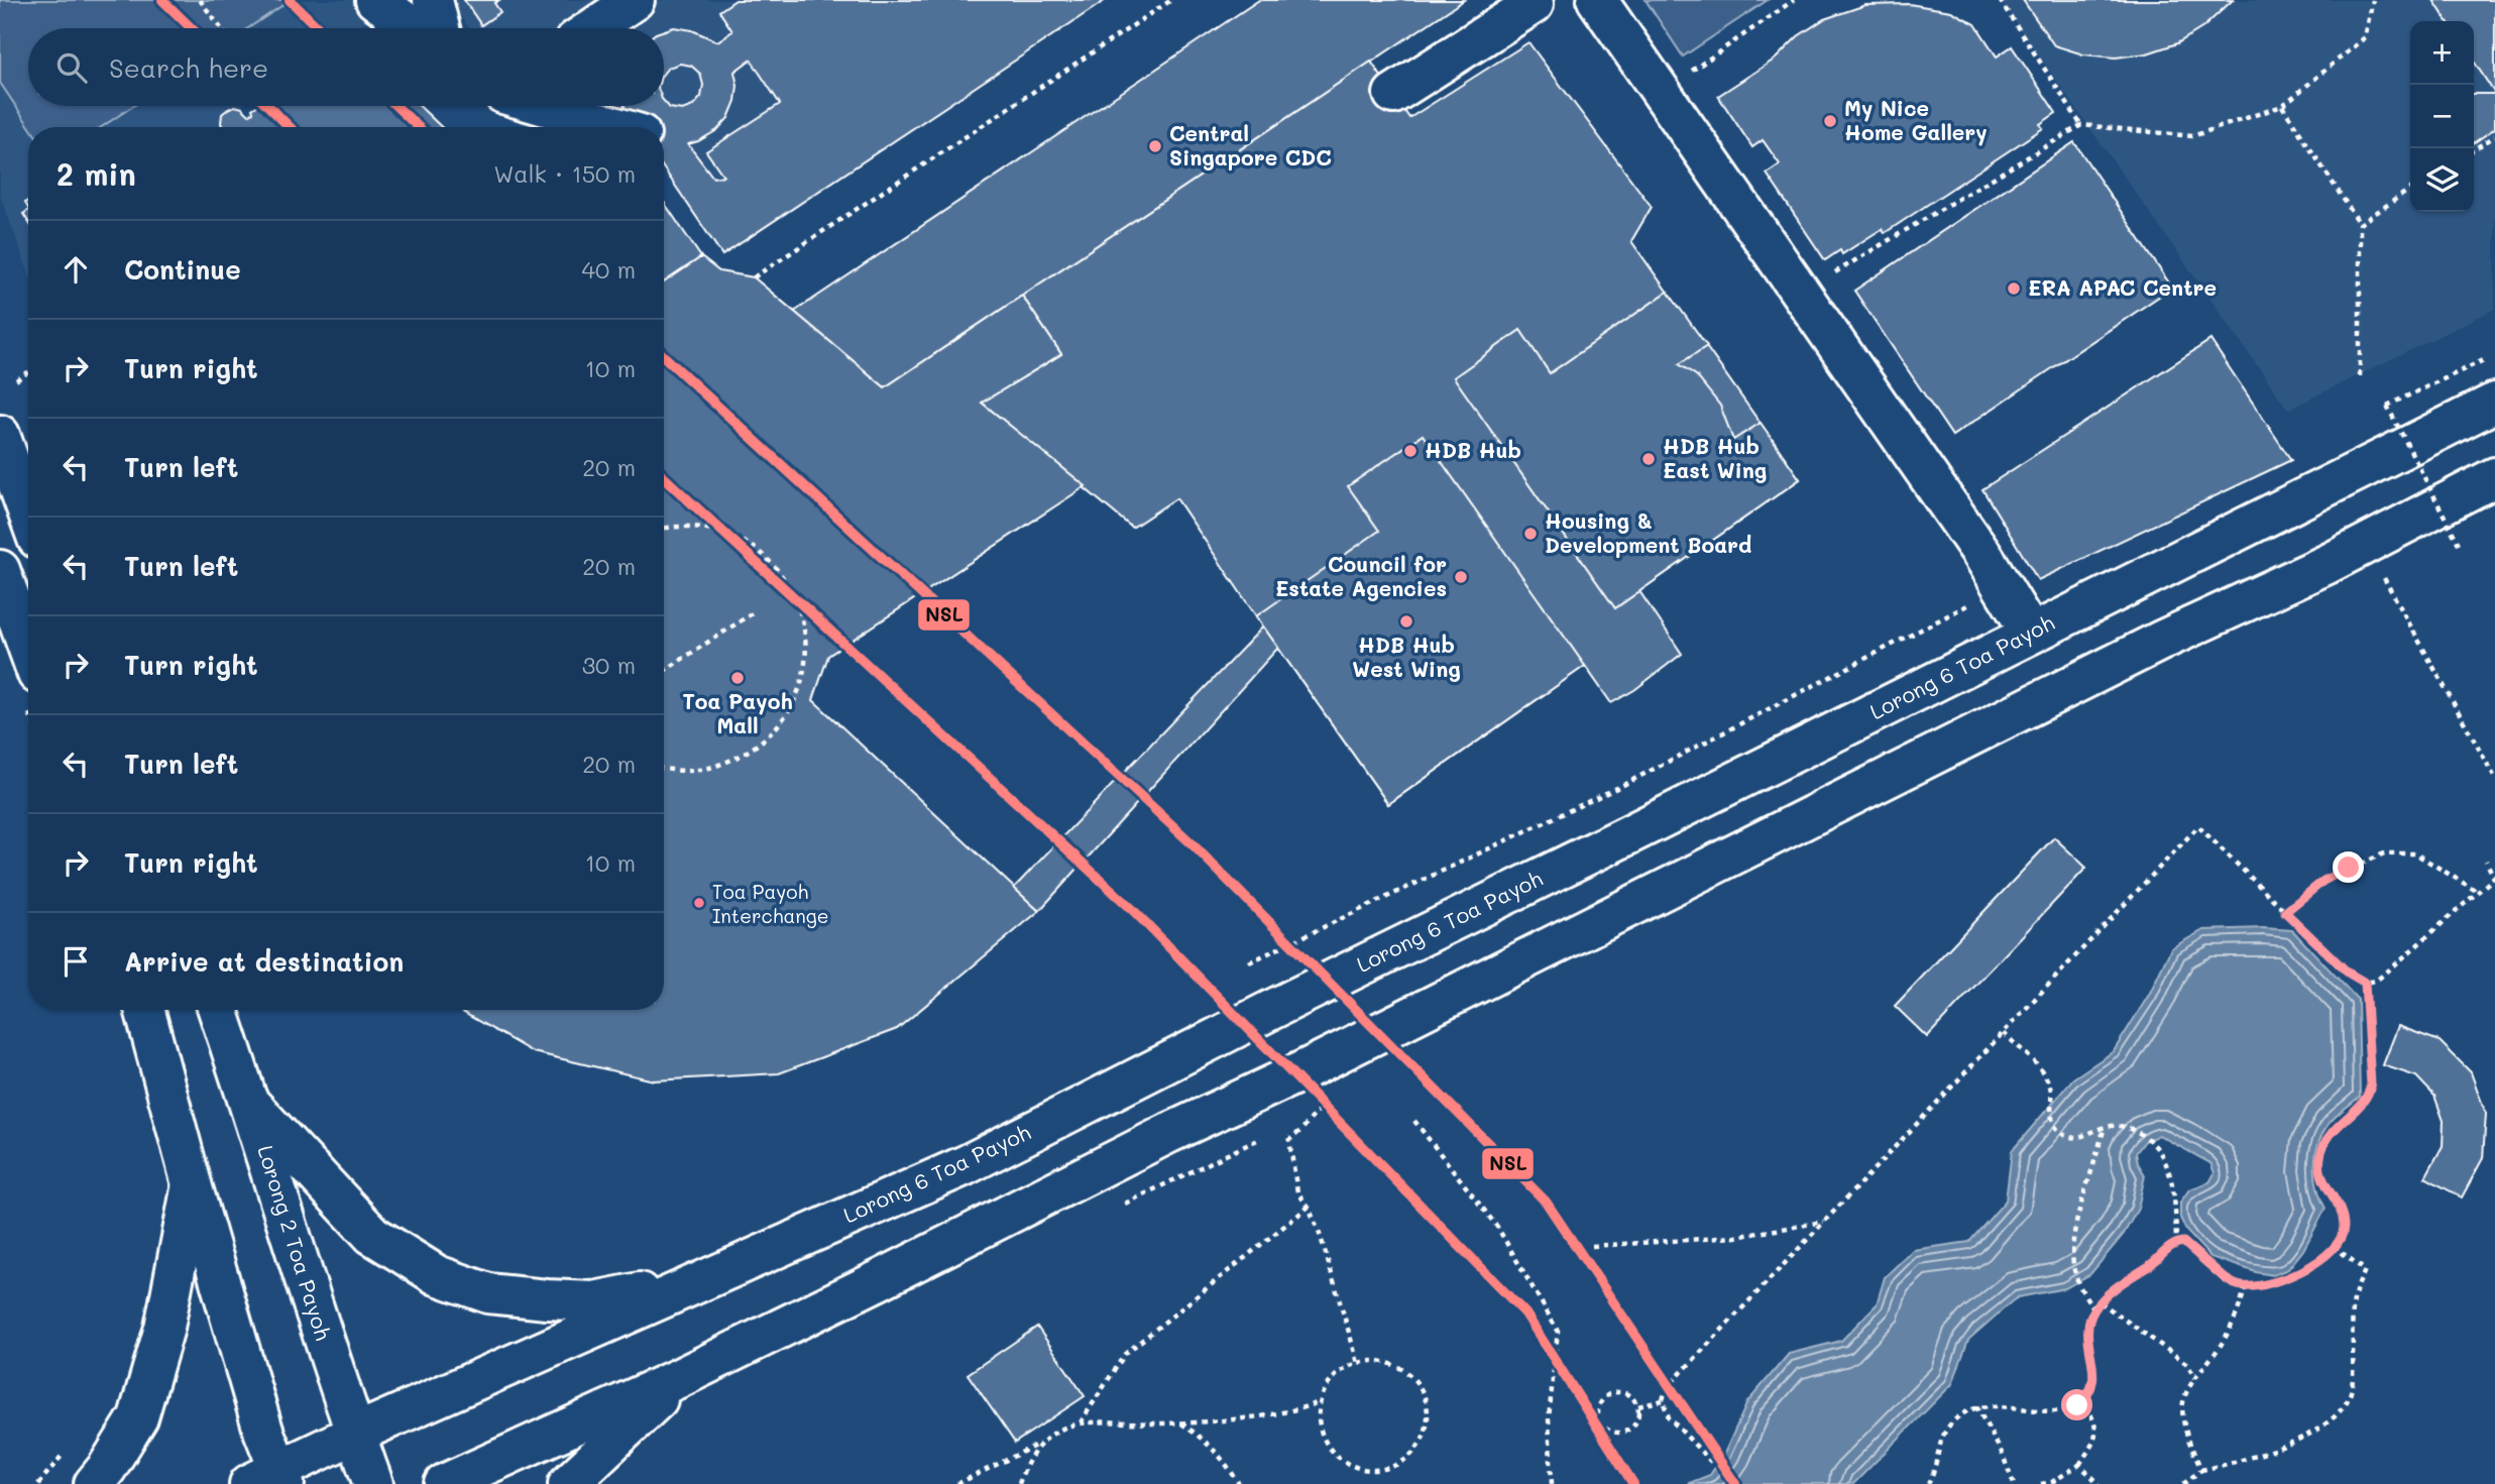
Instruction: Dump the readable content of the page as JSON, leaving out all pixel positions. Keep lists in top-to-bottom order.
{
  "streets": {
    "main road": ["Lorong 6 Toa Payoh", "Lorong 2 Toa Payoh"]
  },
  "crossings": [
    ["Lorong 6 Toa Payoh", "Lorong 2 Toa Payoh"]
  ],
  "places": [
    "My Nice Home Gallery",
    "Central Singapore CDC",
    "ERA APAC Centre",
    "HDB Hub",
    "HDB Hub East Wing",
    "Housing & Development Board",
    "Council for Estate Agencies",
    "HDB Hub West Wing",
    "Toa Payoh Mall",
    "Toa Payoh Interchange"
  ],
  "lines": ["transit line NSL"],
  "page": {
    "map_buttons": ["+", "−"],
    "search": "Search here",
    "heading": ["2 min", "Walk · 150 m"],
    "list": [
      ["Continue", "40 m"],
      ["Turn right", "10 m"],
      ["Turn left", "20 m"],
      ["Turn left", "20 m"],
      ["Turn right", "30 m"],
      ["Turn left", "20 m"],
      ["Turn right", "10 m"],
      "Arrive at destination"
    ]
  }
}
